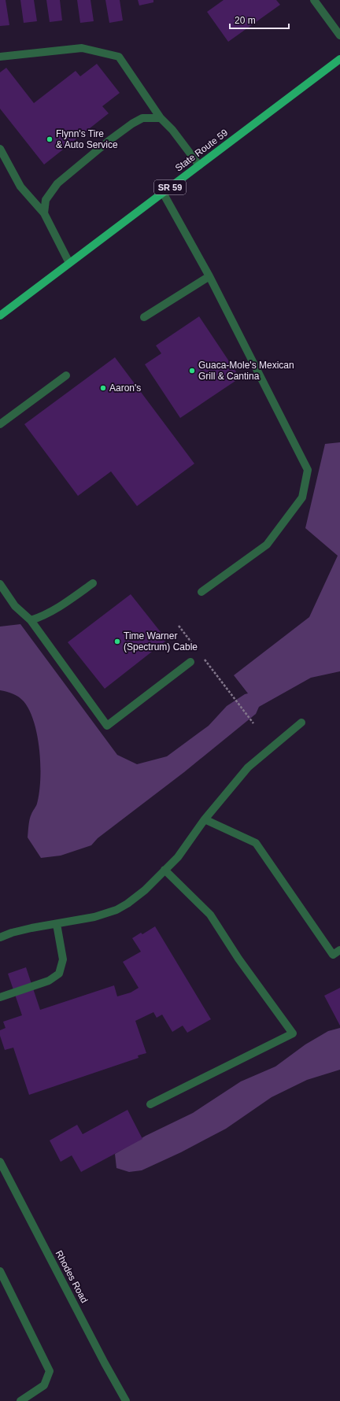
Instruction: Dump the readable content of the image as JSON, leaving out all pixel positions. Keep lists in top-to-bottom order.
{
  "streets": {
    "main road": ["State Route 59", "SR 59"],
    "street": ["Rhodes Road"]
  },
  "places": [
    "Flynn's Tire & Auto Service",
    "Guaca-Mole's Mexican Grill & Cantina",
    "Aaron's",
    "Time Warner (Spectrum) Cable"
  ],
  "scale_bar": "20 m"
}
